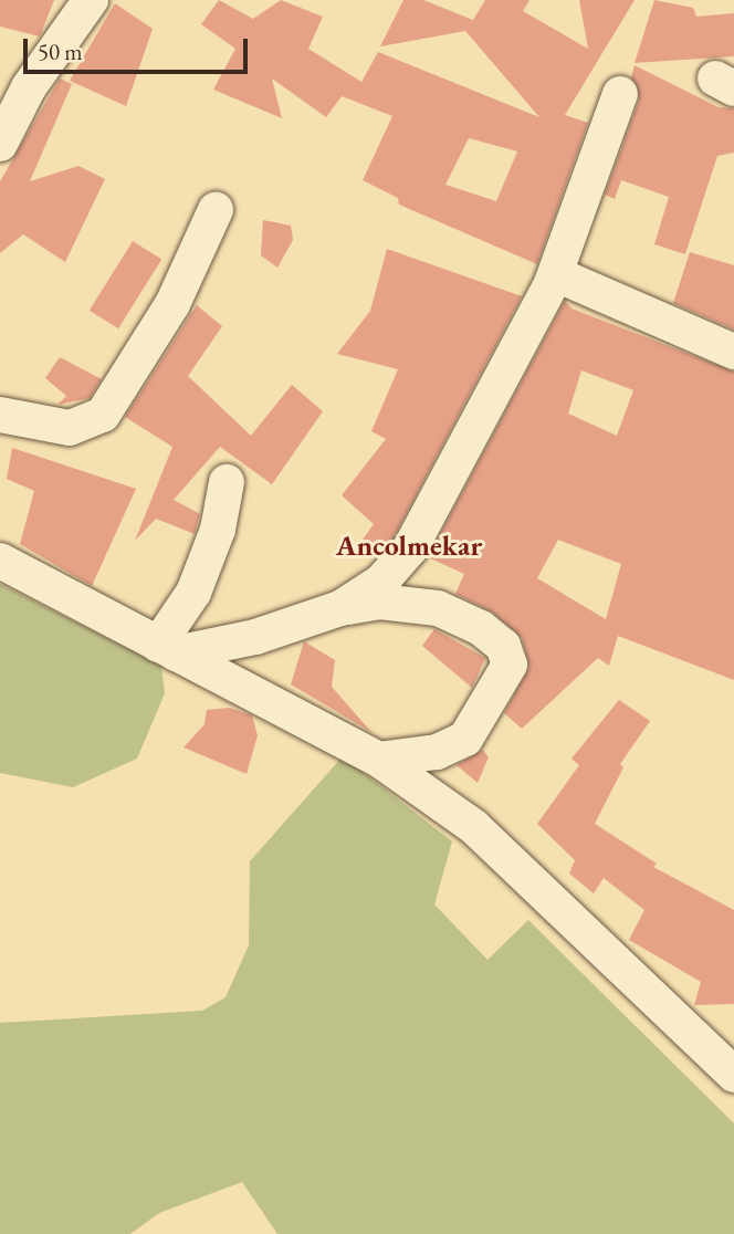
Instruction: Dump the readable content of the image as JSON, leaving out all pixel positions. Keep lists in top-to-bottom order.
{
  "districts": ["Ancolmekar"],
  "scale_bar": "50 m"
}
